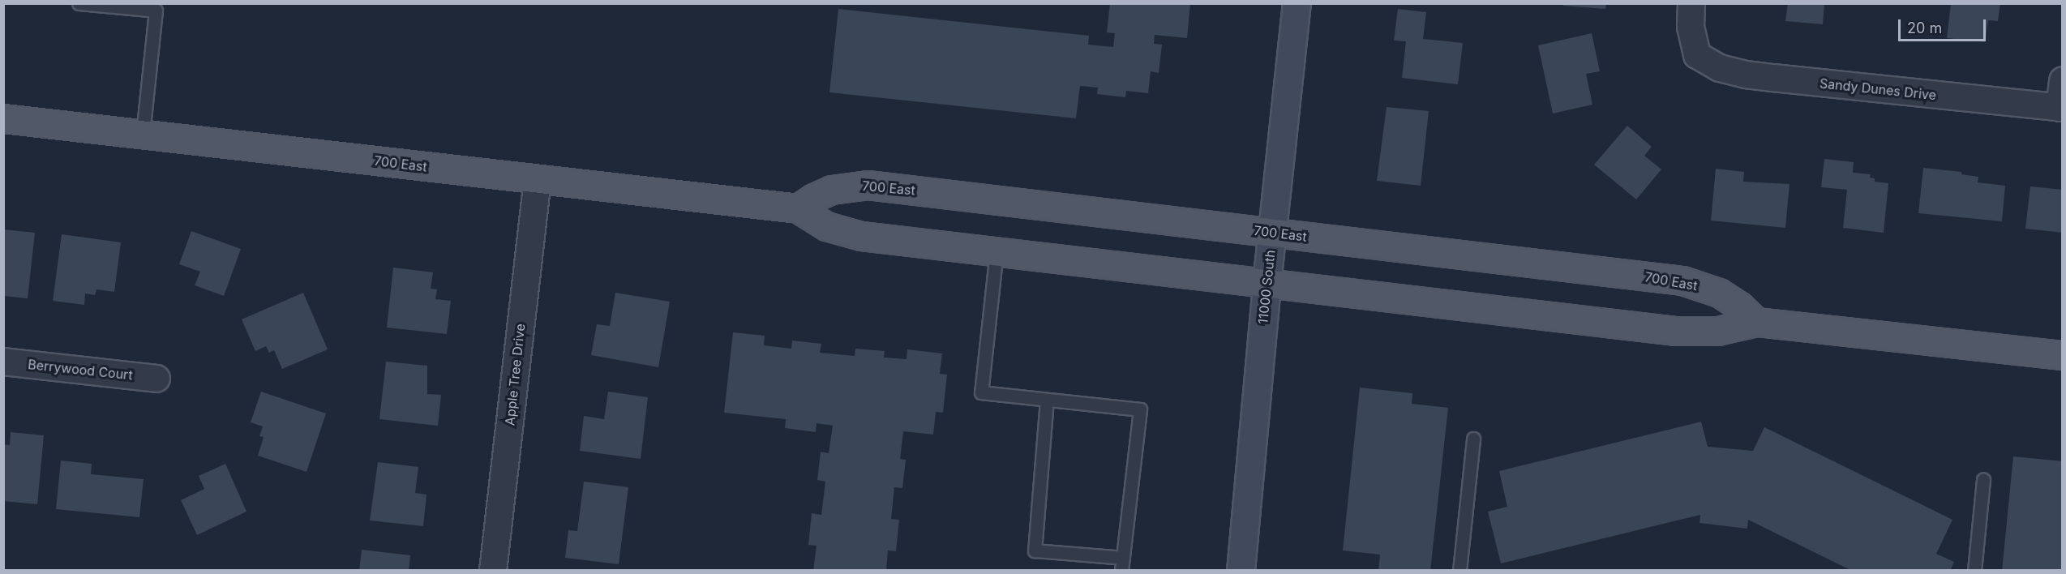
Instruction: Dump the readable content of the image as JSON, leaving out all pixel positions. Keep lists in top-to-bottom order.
{
  "streets": {
    "main road": ["700 East"],
    "street": [
      "Sandy Dunes Drive",
      "11000 South",
      "Berrywood Court",
      "Apple Tree Drive"
    ]
  },
  "crossings": [
    ["700 East", "11000 South"],
    ["700 East", "Apple Tree Drive"]
  ],
  "scale_bar": "20 m"
}
